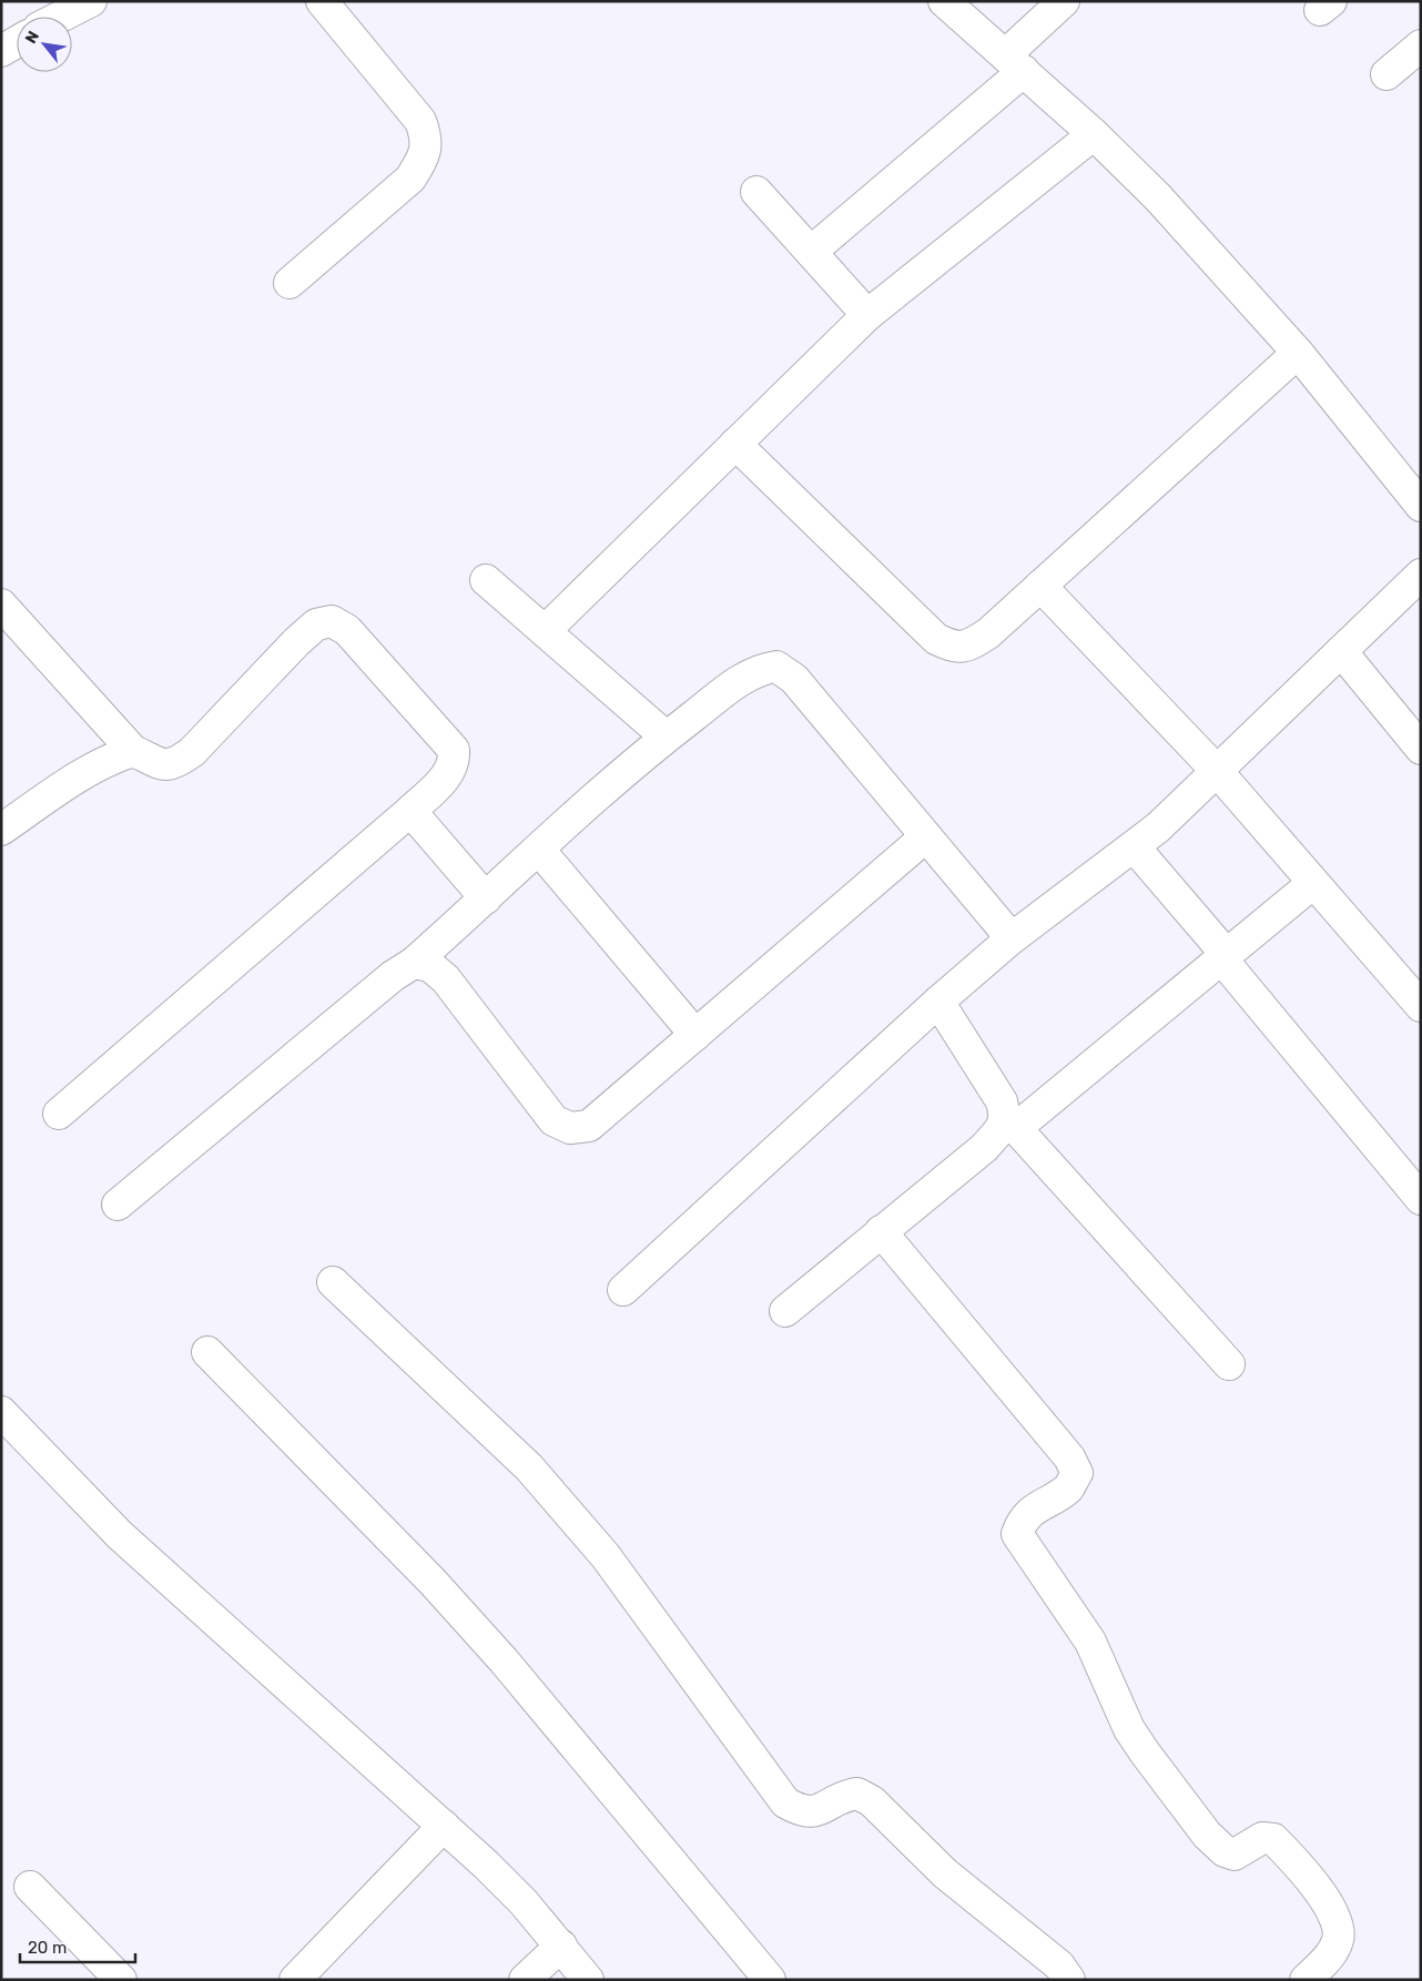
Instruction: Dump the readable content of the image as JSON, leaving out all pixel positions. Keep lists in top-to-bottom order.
{
  "scale_bar": "20 m",
  "north": "top left"
}
